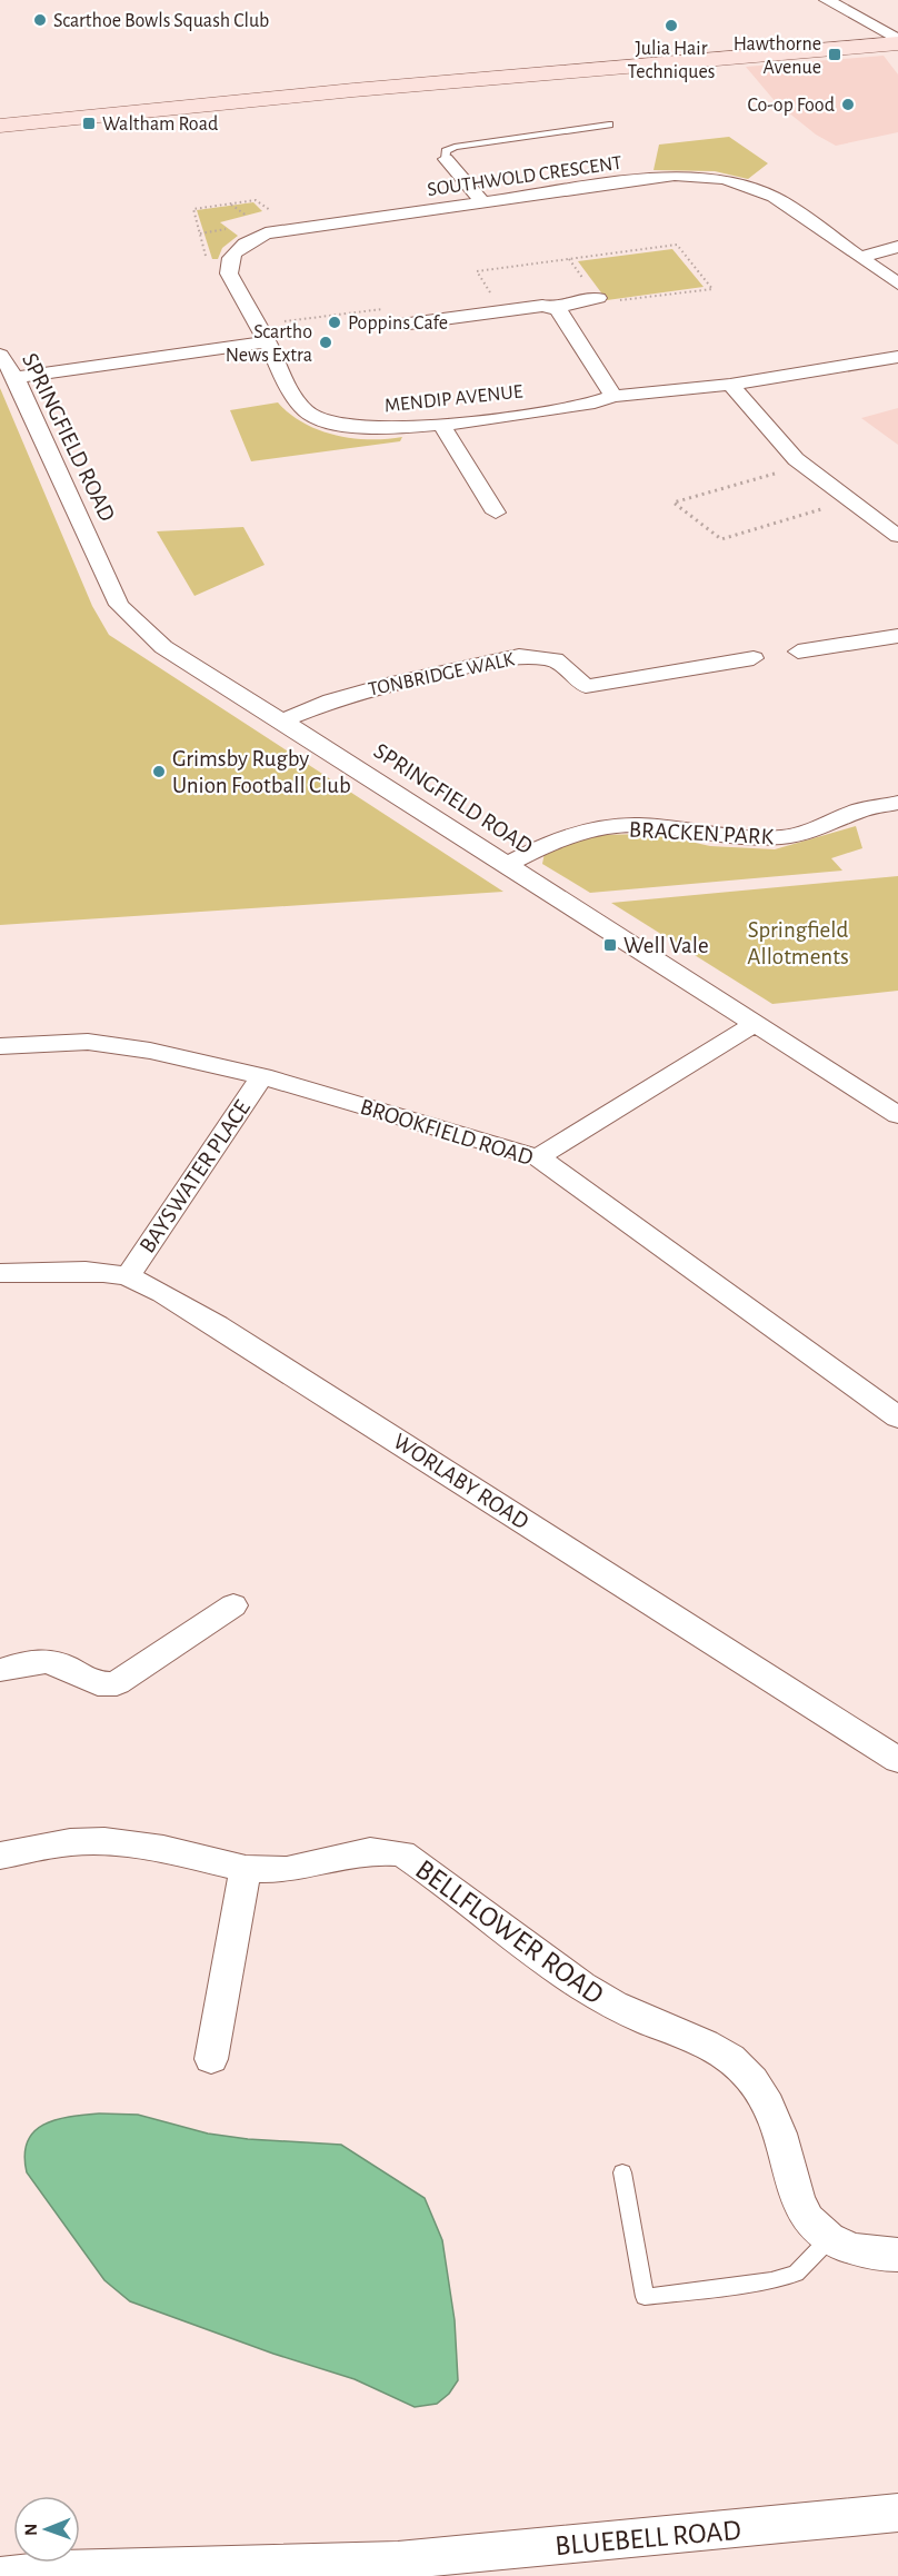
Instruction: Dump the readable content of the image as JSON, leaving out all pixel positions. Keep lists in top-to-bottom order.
{
  "streets": {
    "street": [
      "SOUTHWOLD CRESCENT",
      "MENDIP AVENUE",
      "SPRINGFIELD ROAD",
      "TONBRIDGE WALK",
      "BRACKEN PARK",
      "BROOKFIELD ROAD",
      "BAYSWATER PLACE",
      "WORLABY ROAD",
      "BELLFLOWER ROAD",
      "BLUEBELL ROAD"
    ]
  },
  "crossings": [
    ["SOUTHWOLD CRESCENT", "MENDIP AVENUE"],
    ["SPRINGFIELD ROAD", "TONBRIDGE WALK"],
    ["SPRINGFIELD ROAD", "BRACKEN PARK"],
    ["BROOKFIELD ROAD", "BAYSWATER PLACE"],
    ["BAYSWATER PLACE", "WORLABY ROAD"]
  ],
  "parks": ["Springfield Allotments"],
  "places": {
    "other": [
      "Scarthoe Bowls Squash Club",
      "Julia Hair Techniques",
      "Co-op Food",
      "Poppins Cafe",
      "Scartho News Extra",
      "Grimsby Rugby Union Football Club"
    ],
    "transit": ["Hawthorne Avenue", "Waltham Road", "Well Vale"]
  },
  "north": "left"
}
